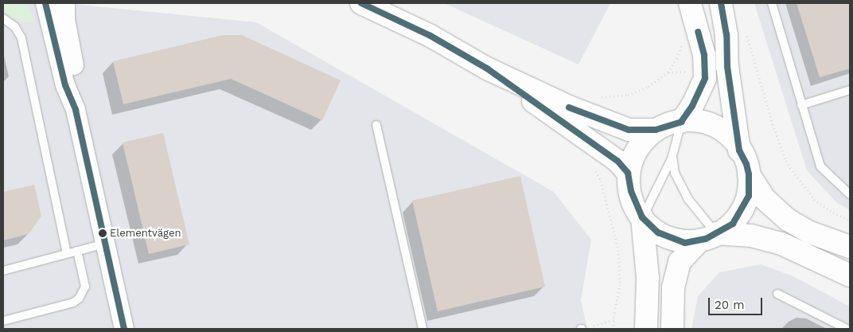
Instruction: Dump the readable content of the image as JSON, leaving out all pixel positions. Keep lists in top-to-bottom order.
{
  "places": ["Elementvägen"],
  "scale_bar": "20 m"
}
